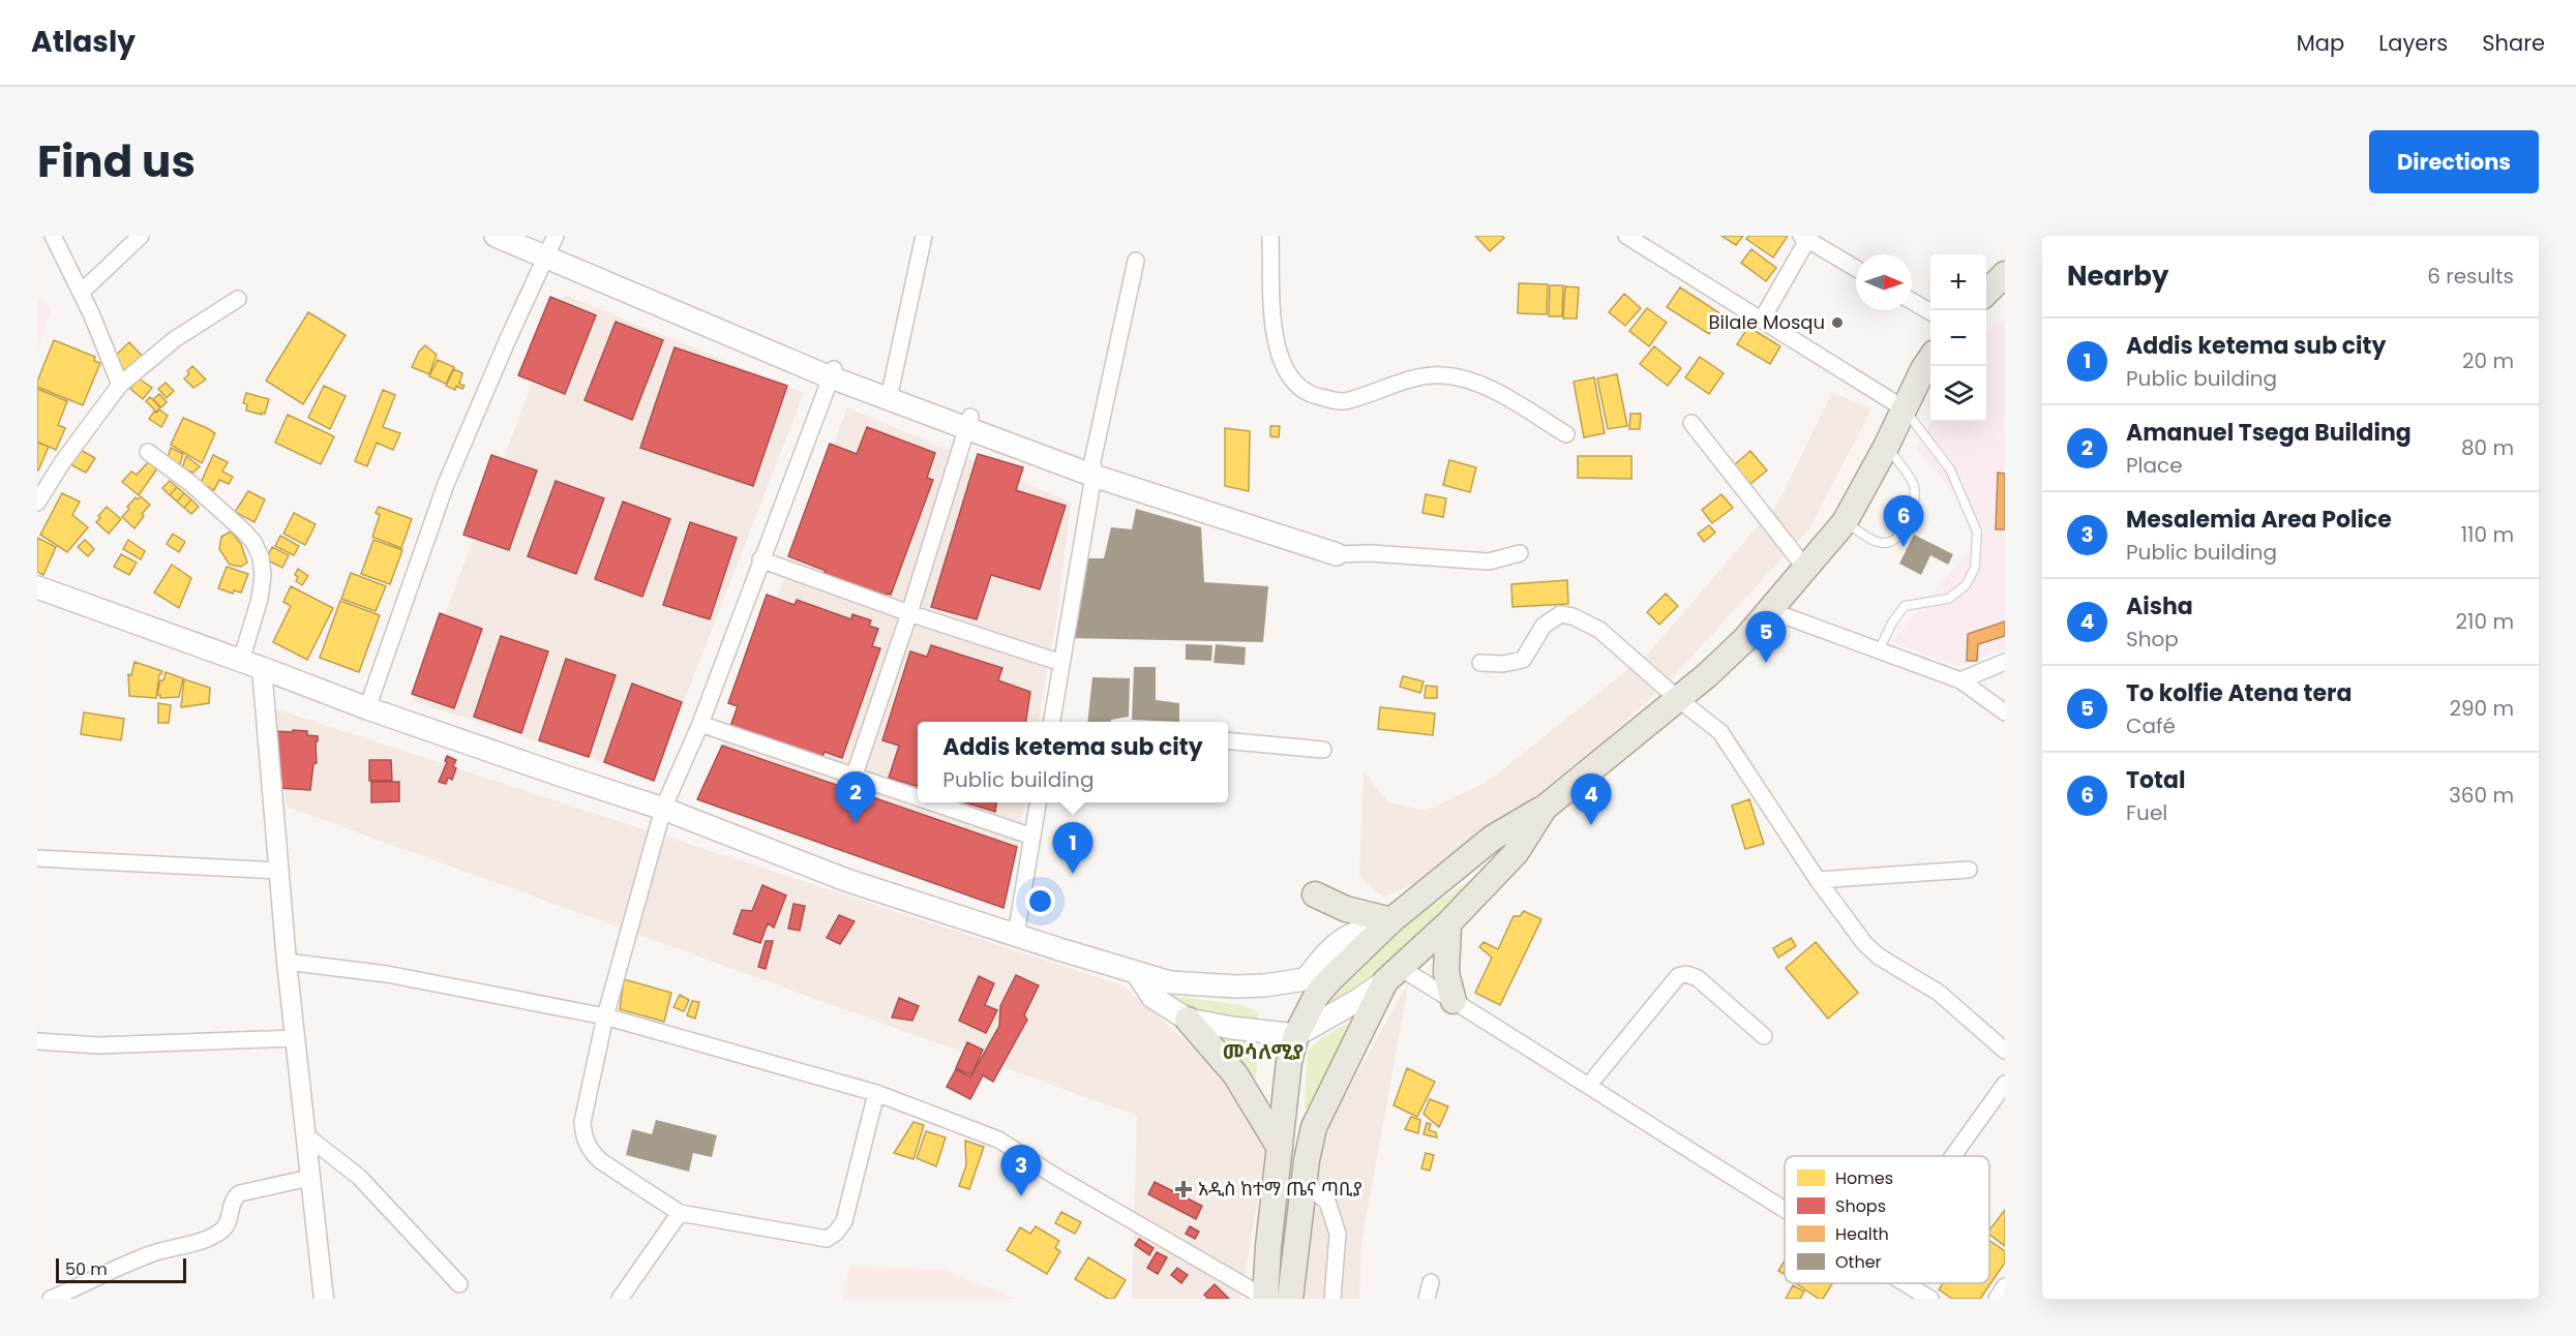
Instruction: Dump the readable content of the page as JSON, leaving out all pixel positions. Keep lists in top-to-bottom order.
{
  "districts": ["መሳለሚያ"],
  "places": {
    "other": ["Bilale Mosqu"],
    "health": ["አዲስ ከተማ ጤና ጣቢያ"]
  },
  "legend": [
    "Homes",
    "Shops",
    "Health",
    "Other"
  ],
  "scale_bar": "50 m",
  "north": "right",
  "page": {
    "header": "Atlasly",
    "nav": ["Map", "Layers", "Share"],
    "title": "Find us",
    "buttons": "Directions",
    "heading": ["Nearby", "6 results"],
    "map_buttons": ["+", "−"],
    "list": [
      {
        "mark": "1",
        "name": "Addis ketema sub city",
        "note": "Public building",
        "value": "20 m"
      },
      {
        "mark": "2",
        "name": "Amanuel Tsega Building",
        "note": "Place",
        "value": "80 m"
      },
      {
        "mark": "3",
        "name": "Mesalemia Area Police",
        "note": "Public building",
        "value": "110 m"
      },
      {
        "mark": "4",
        "name": "Aisha",
        "note": "Shop",
        "value": "210 m"
      },
      {
        "mark": "5",
        "name": "To kolfie Atena tera",
        "note": "Café",
        "value": "290 m"
      },
      {
        "mark": "6",
        "name": "Total",
        "note": "Fuel",
        "value": "360 m"
      }
    ],
    "pins": [
      "6",
      "5",
      "2",
      "4",
      "1",
      "3"
    ],
    "popup": ["Addis ketema sub city", "Public building"],
    "scale": "50 m"
  }
}
